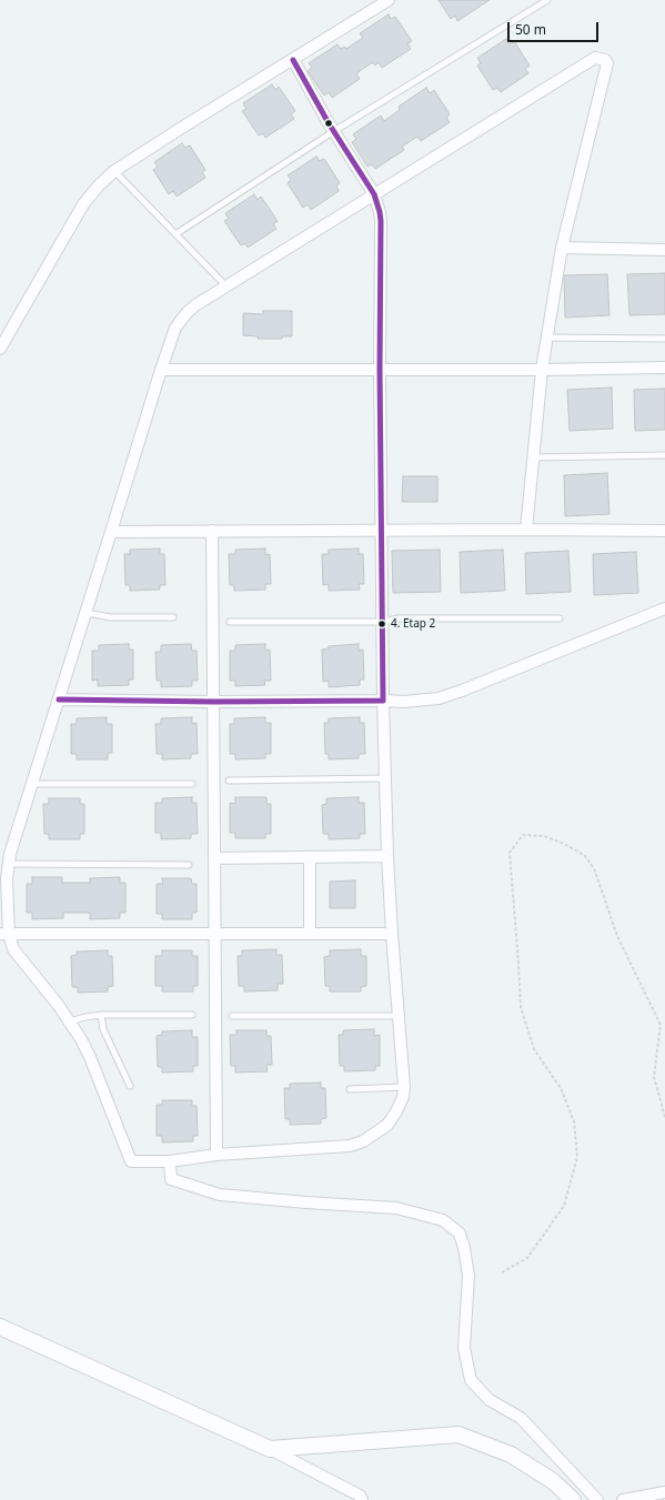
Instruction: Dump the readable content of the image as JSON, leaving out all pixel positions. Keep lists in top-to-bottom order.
{
  "places": ["4. Etap 2"],
  "scale_bar": "50 m"
}
